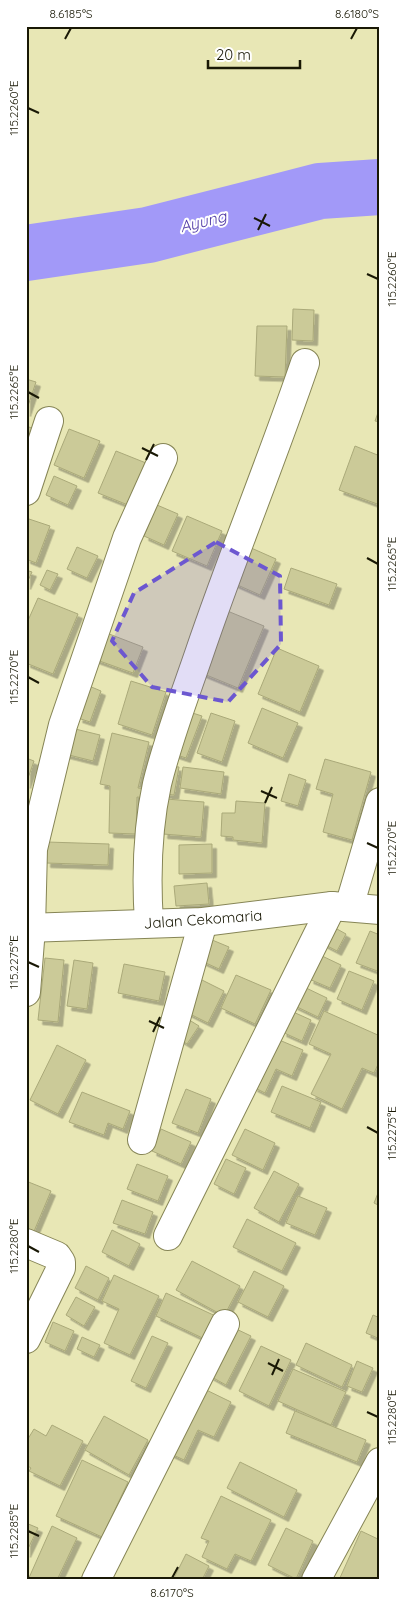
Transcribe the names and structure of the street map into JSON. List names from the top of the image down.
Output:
{
  "streets": {
    "street": ["Jalan Cekomaria"]
  },
  "water": ["Ayung"],
  "scale_bar": "20 m",
  "coordinates": [
    "8.6185°S",
    "8.6180°S",
    "115.2260°E",
    "115.2265°E",
    "115.2270°E",
    "115.2275°E",
    "115.2280°E",
    "115.2285°E",
    "8.6170°S"
  ]
}
